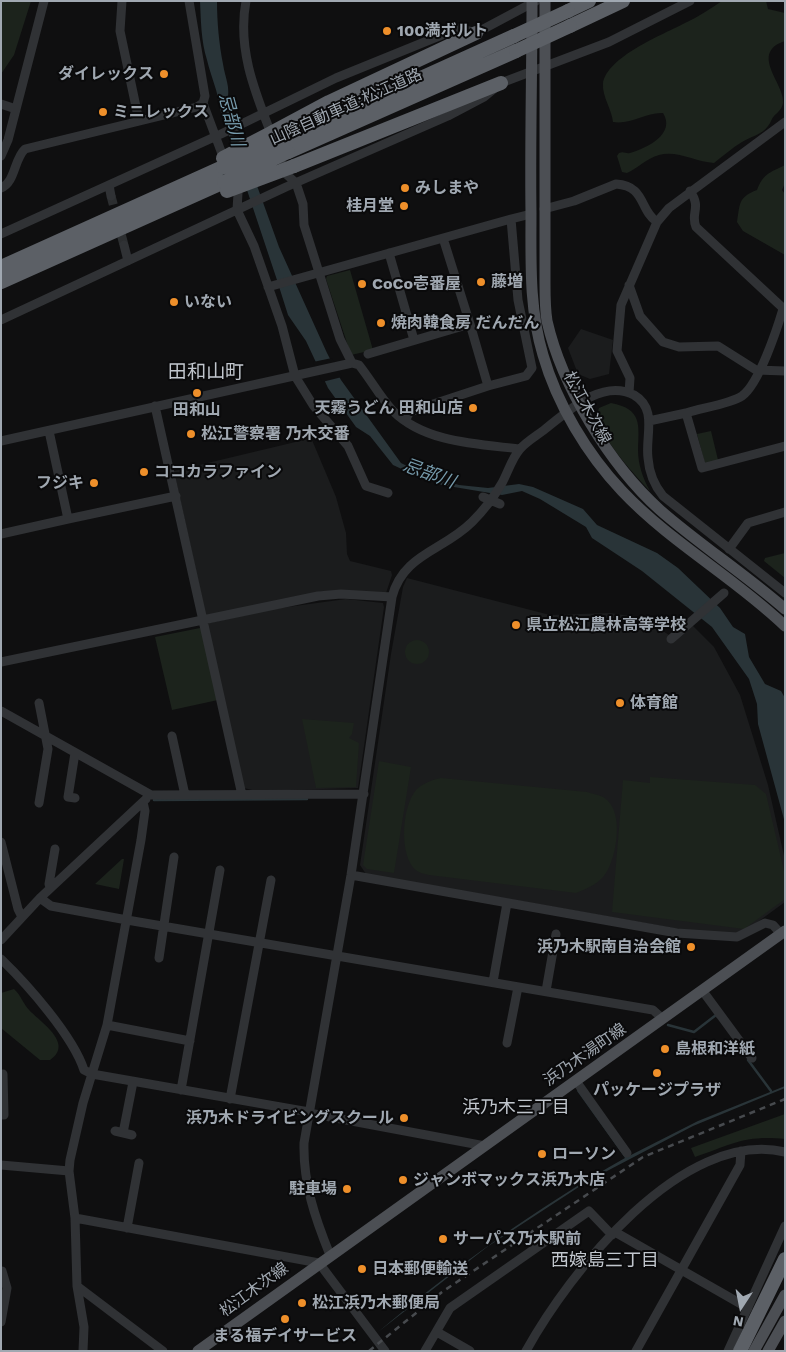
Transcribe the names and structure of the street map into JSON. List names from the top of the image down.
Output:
{
  "streets": {
    "highway": ["山陰自動車道;松江道路"],
    "main road": ["松江木次線", "浜乃木湯町線"]
  },
  "crossings": [
    ["松江木次線", "浜乃木湯町線"]
  ],
  "districts": ["田和山町", "浜乃木三丁目", "西嫁島三丁目"],
  "water": ["忌部川"],
  "places": [
    "100満ボルト",
    "ダイレックス",
    "ミニレックス",
    "みしまや",
    "桂月堂",
    "藤増",
    "CoCo壱番屋",
    "いない",
    "焼肉韓食房 だんだん",
    "田和山",
    "天霧うどん 田和山店",
    "松江警察署 乃木交番",
    "ココカラファイン",
    "フジキ",
    "県立松江農林高等学校",
    "体育館",
    "浜乃木駅南自治会館",
    "島根和洋紙",
    "パッケージプラザ",
    "浜乃木ドライビングスクール",
    "ローソン",
    "ジャンボマックス浜乃木店",
    "駐車場",
    "サーパス乃木駅前",
    "日本郵便輸送",
    "松江浜乃木郵便局",
    "まる福デイサービス"
  ],
  "north": "bottom"
}
